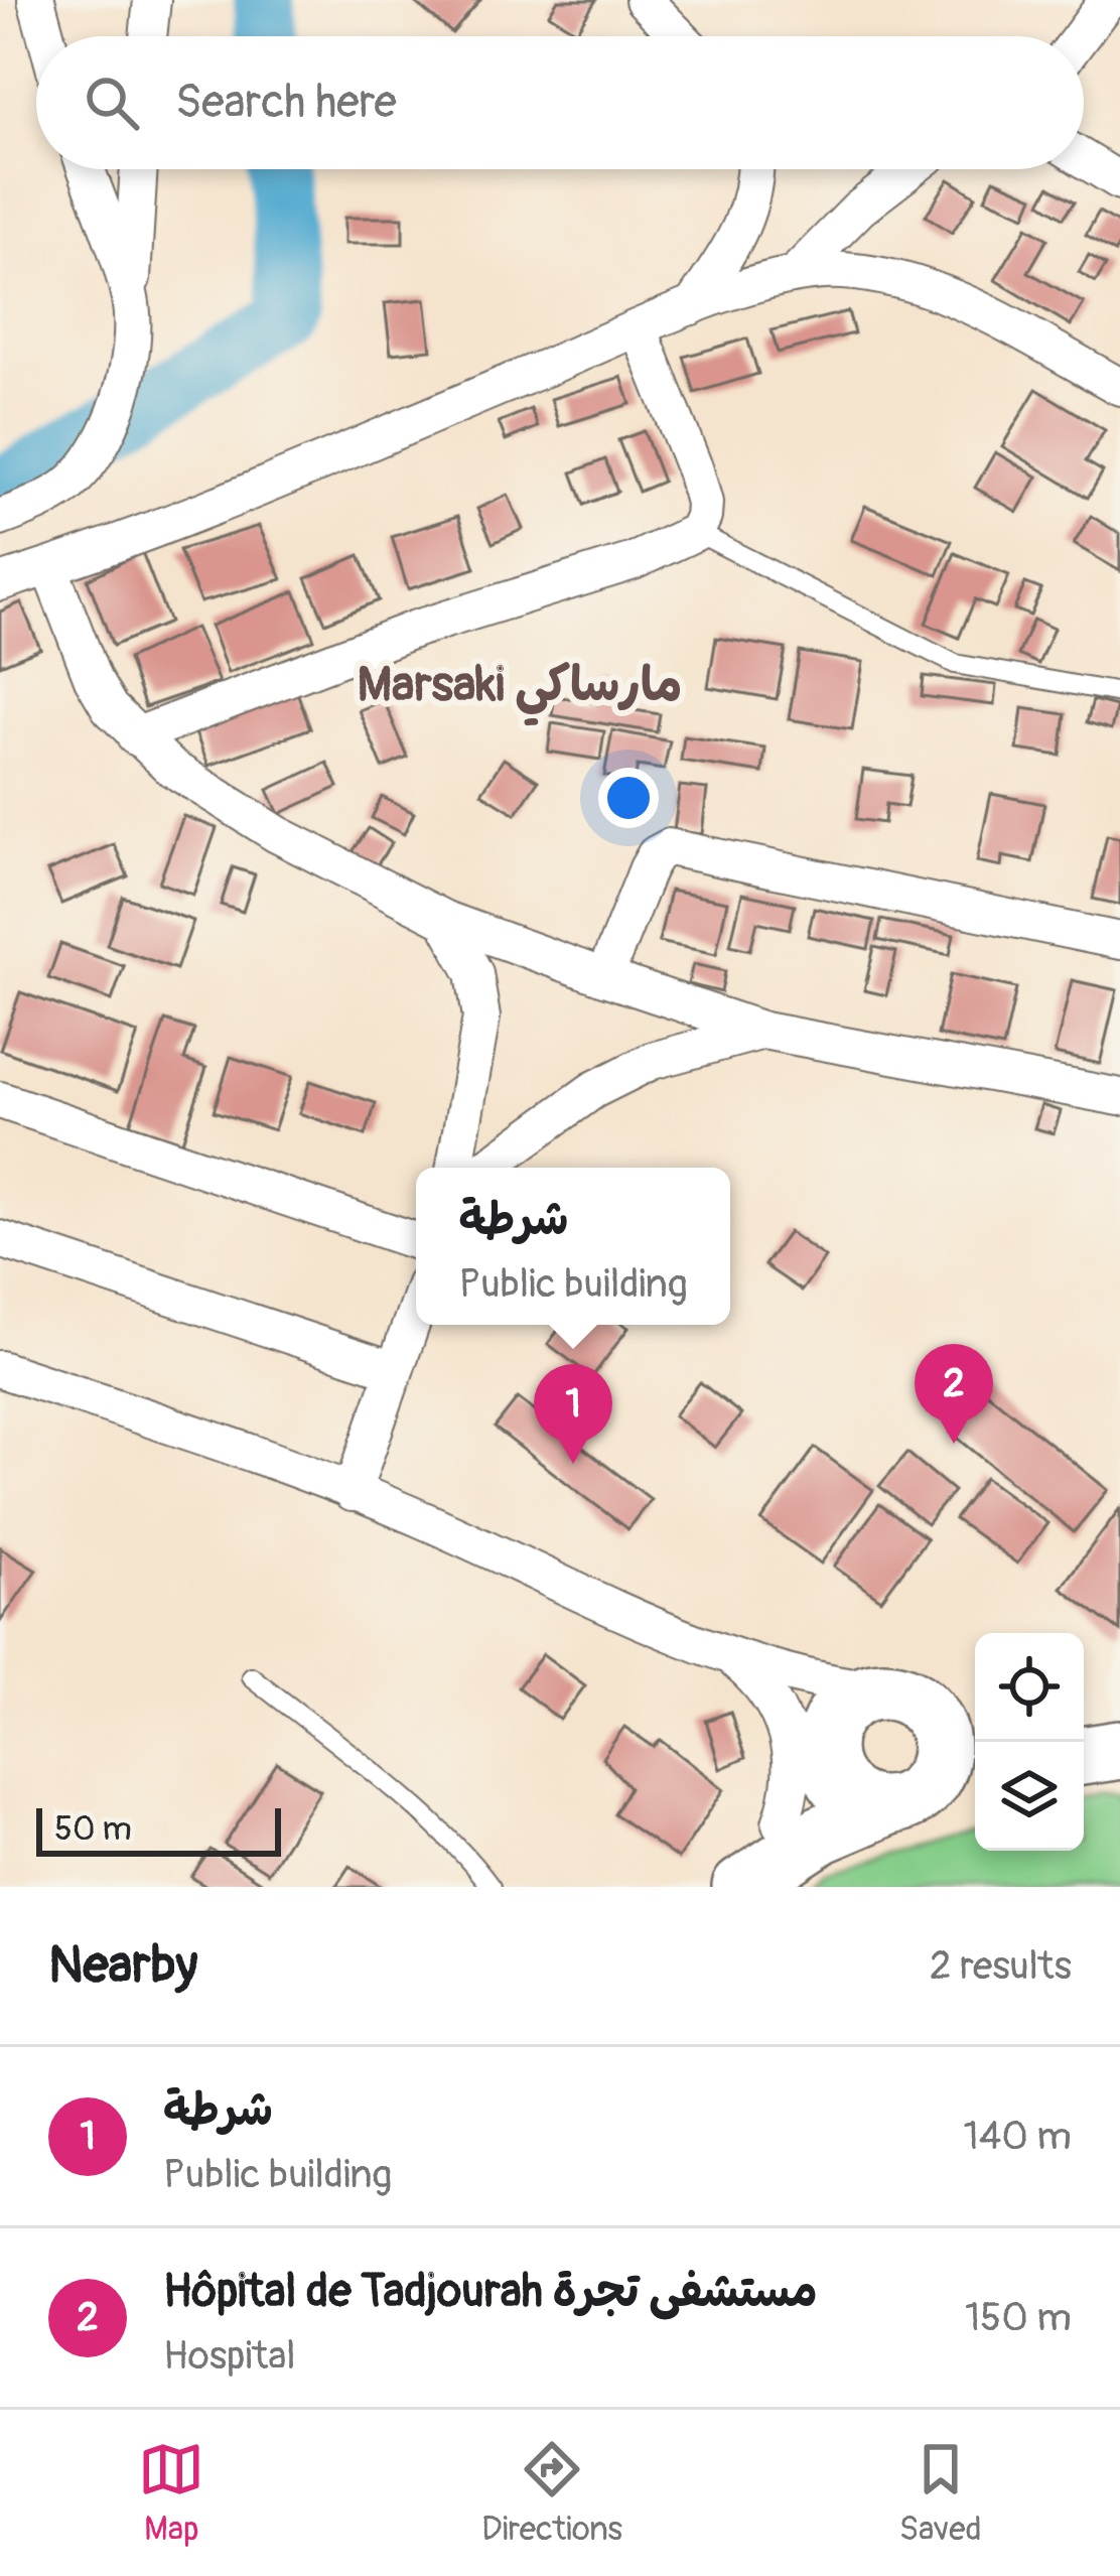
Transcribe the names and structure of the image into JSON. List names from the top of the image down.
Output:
{
  "districts": ["Marsaki مارساكي"],
  "scale_bar": "50 m",
  "page": {
    "search": "Search here",
    "popup": ["شرطة", "Public building"],
    "pins": ["2", "1"],
    "scale": "50 m",
    "heading": ["Nearby", "2 results"],
    "list": [
      {
        "mark": "1",
        "name": "شرطة",
        "note": "Public building",
        "value": "140 m"
      },
      {
        "mark": "2",
        "name": "Hôpital de Tadjourah مستشفى تجرة",
        "note": "Hospital",
        "value": "150 m"
      }
    ],
    "nav": ["Map", "Directions", "Saved"]
  }
}
